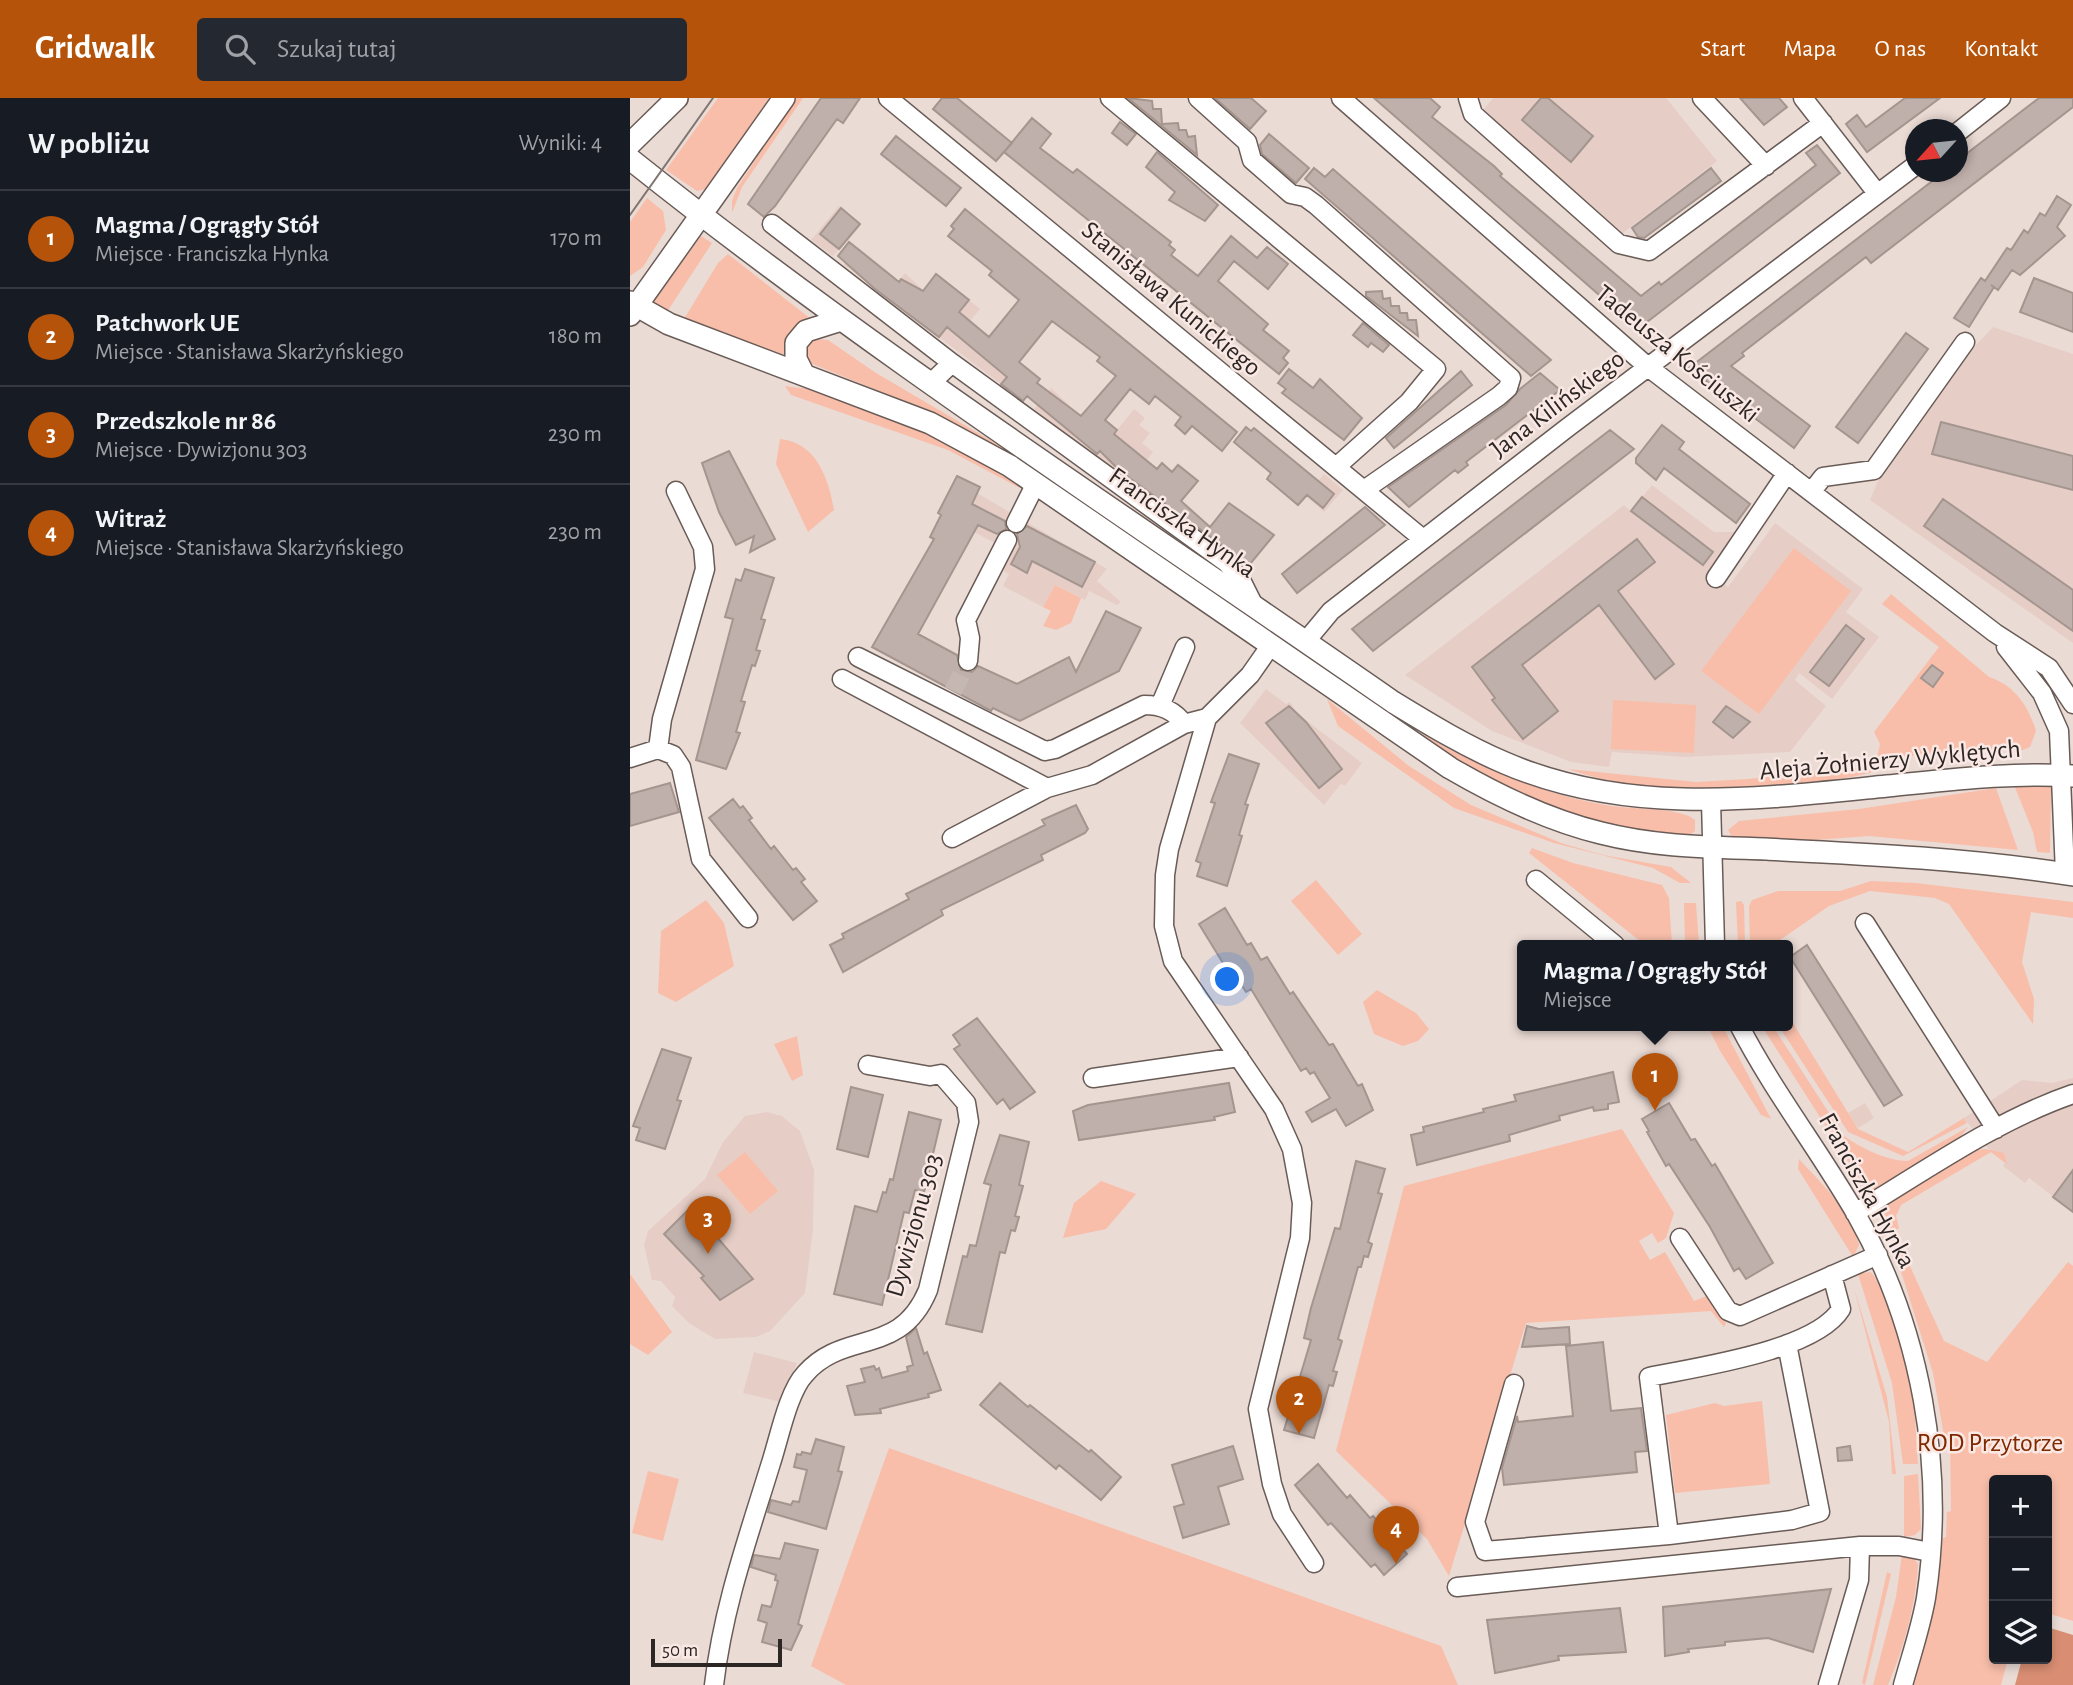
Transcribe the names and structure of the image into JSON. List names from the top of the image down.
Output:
{
  "streets": {
    "main road": ["Franciszka Hynka", "Aleja Żołnierzy Wyklętych"],
    "street": [
      "Stanisława Kunickiego",
      "Tadeusza Kościuszki",
      "Jana Kilińskiego",
      "Dywizjonu 303"
    ]
  },
  "crossings": [
    ["Stanisława Kunickiego", "Jana Kilińskiego"],
    ["Tadeusza Kościuszki", "Jana Kilińskiego"],
    ["Tadeusza Kościuszki", "Aleja Żołnierzy Wyklętych"],
    ["Jana Kilińskiego", "Franciszka Hynka"],
    ["Franciszka Hynka", "Aleja Żołnierzy Wyklętych"]
  ],
  "parks": ["ROD Przytorze"],
  "scale_bar": "50 m",
  "north": "bottom left",
  "page": {
    "header": "Gridwalk",
    "search": "Szukaj tutaj",
    "nav": [
      "Start",
      "Mapa",
      "O nas",
      "Kontakt"
    ],
    "heading": ["W pobliżu", "Wyniki: 4"],
    "list": [
      {
        "mark": "1",
        "name": "Magma / Ogrągły Stół",
        "note": "Miejsce · Franciszka Hynka",
        "value": "170 m"
      },
      {
        "mark": "2",
        "name": "Patchwork UE",
        "note": "Miejsce · Stanisława Skarżyńskiego",
        "value": "180 m"
      },
      {
        "mark": "3",
        "name": "Przedszkole nr 86",
        "note": "Miejsce · Dywizjonu 303",
        "value": "230 m"
      },
      {
        "mark": "4",
        "name": "Witraż",
        "note": "Miejsce · Stanisława Skarżyńskiego",
        "value": "230 m"
      }
    ],
    "popup": ["Magma / Ogrągły Stół", "Miejsce"],
    "pins": [
      "1",
      "3",
      "2",
      "4"
    ],
    "map_buttons": ["+", "−"],
    "scale": "50 m"
  }
}
